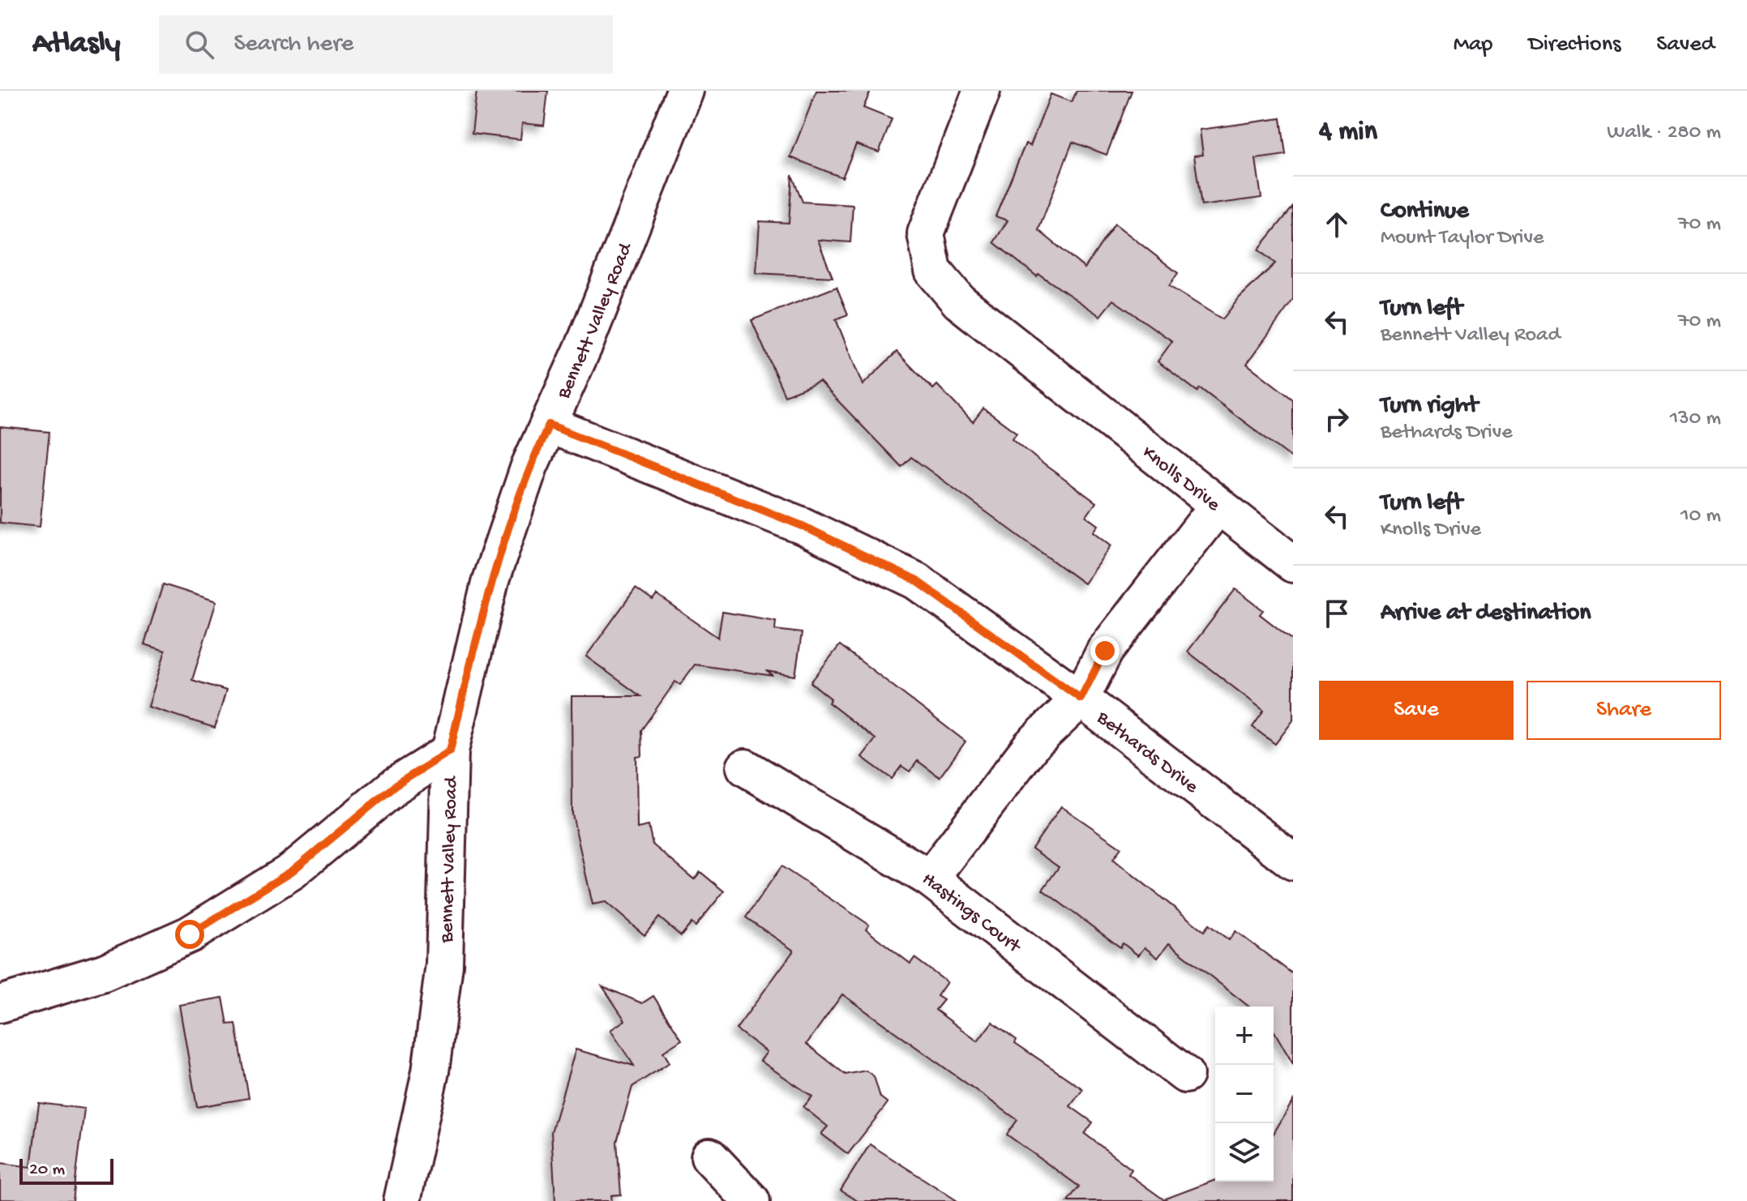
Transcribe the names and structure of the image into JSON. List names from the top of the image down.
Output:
{
  "streets": {
    "street": [
      "Bennett Valley Road",
      "Knolls Drive",
      "Bethards Drive",
      "Hastings Court"
    ]
  },
  "crossings": [
    ["Bennett Valley Road", "Bethards Drive"],
    ["Knolls Drive", "Bethards Drive"],
    ["Knolls Drive", "Hastings Court"]
  ],
  "scale_bar": "20 m",
  "page": {
    "header": "Atlasly",
    "search": "Search here",
    "nav": ["Map", "Directions", "Saved"],
    "heading": ["4 min", "Walk · 280 m"],
    "list": [
      ["Continue", "Mount Taylor Drive", "70 m"],
      ["Turn left", "Bennett Valley Road", "70 m"],
      ["Turn right", "Bethards Drive", "130 m"],
      ["Turn left", "Knolls Drive", "10 m"],
      "Arrive at destination"
    ],
    "buttons": ["Save", "Share"],
    "map_buttons": ["+", "−"],
    "scale": "20 m"
  }
}
